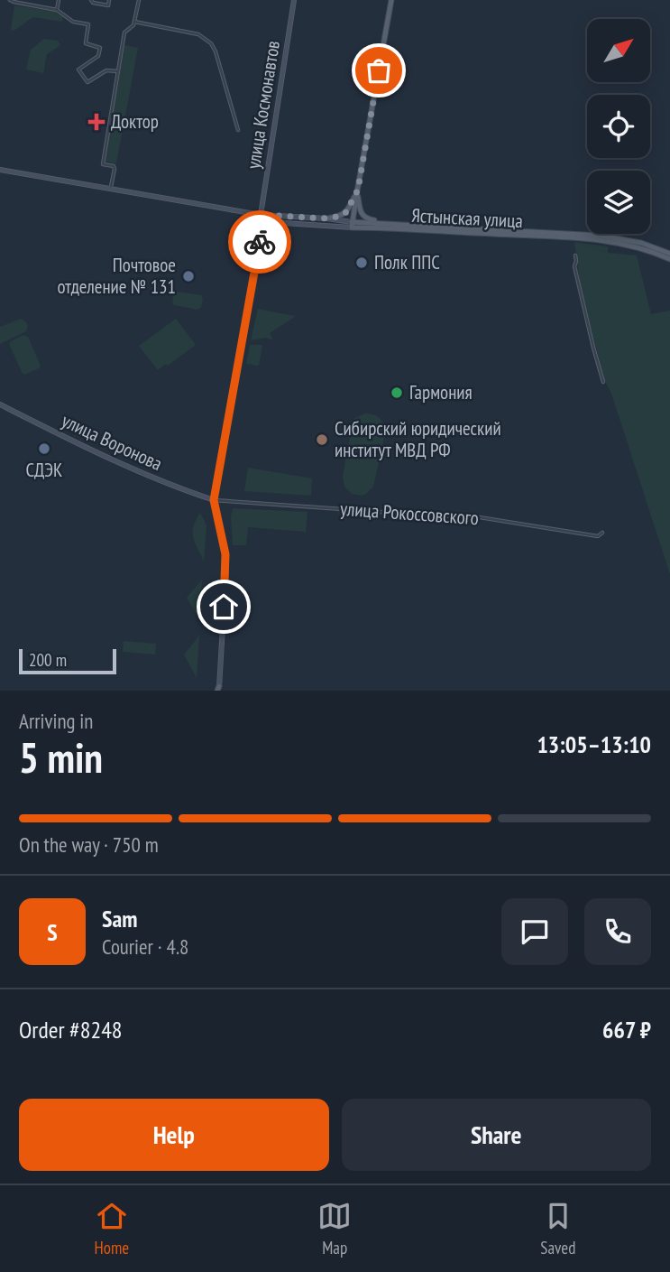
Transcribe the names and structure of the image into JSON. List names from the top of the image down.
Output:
{
  "streets": {
    "main road": ["улица Космонавтов", "Ястынская улица", "улица Воронова"],
    "street": ["улица Рокоссовского"]
  },
  "crossings": [
    ["улица Космонавтов", "Ястынская улица"],
    ["улица Воронова", "улица Рокоссовского"]
  ],
  "places": {
    "health": ["Доктор"],
    "other": [
      "Полк ППС",
      "Почтовое отделение № 131",
      "Гармония",
      "Сибирский юридический институт МВД РФ",
      "СДЭК"
    ]
  },
  "scale_bar": "200 m",
  "north": "top right",
  "page": {
    "scale": "200 m",
    "heading": ["5 min", "Arriving in", "13:05–13:10"],
    "panel": [
      "Sam",
      "Courier · 4.8",
      "Order #8248",
      "667 ₽"
    ],
    "bar": "On the way · 750 m",
    "round": "S",
    "buttons": ["Help", "Share"],
    "tabs": ["Home", "Map", "Saved"]
  }
}
